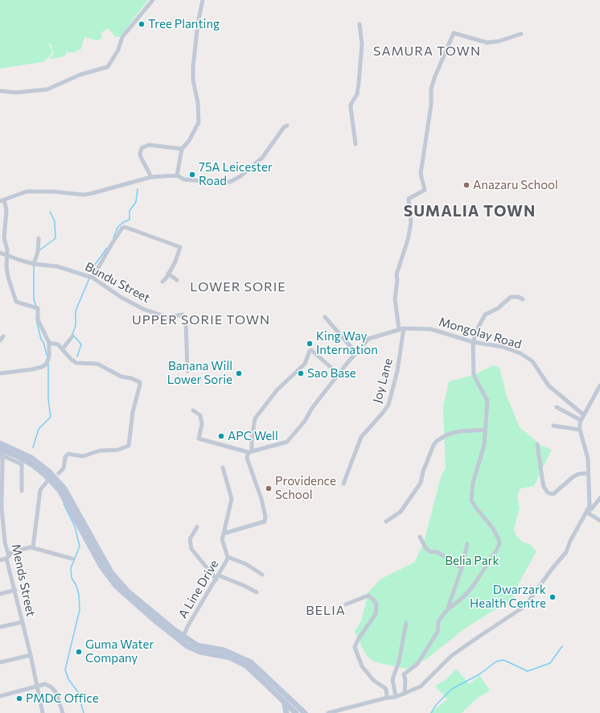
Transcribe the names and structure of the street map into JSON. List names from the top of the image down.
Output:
{
  "streets": {
    "street": [
      "Bundu Street",
      "Mongolay Road",
      "Joy Lane",
      "Mends Street",
      "A Line Drive"
    ]
  },
  "crossings": [
    ["Mongolay Road", "Joy Lane"]
  ],
  "districts": [
    "SAMURA TOWN",
    "SUMALIA TOWN",
    "LOWER SORIE",
    "UPPER SORIE TOWN",
    "BELIA"
  ],
  "parks": ["Belia Park"],
  "places": [
    "Tree Planting",
    "75A Leicester Road",
    "Anazaru School",
    "King Way Internation",
    "Banana Will Lower Sorie",
    "Sao Base",
    "APC Well",
    "Providence School",
    "Dwarzark Health Centre",
    "Guma Water Company",
    "PMDC Office"
  ]
}
